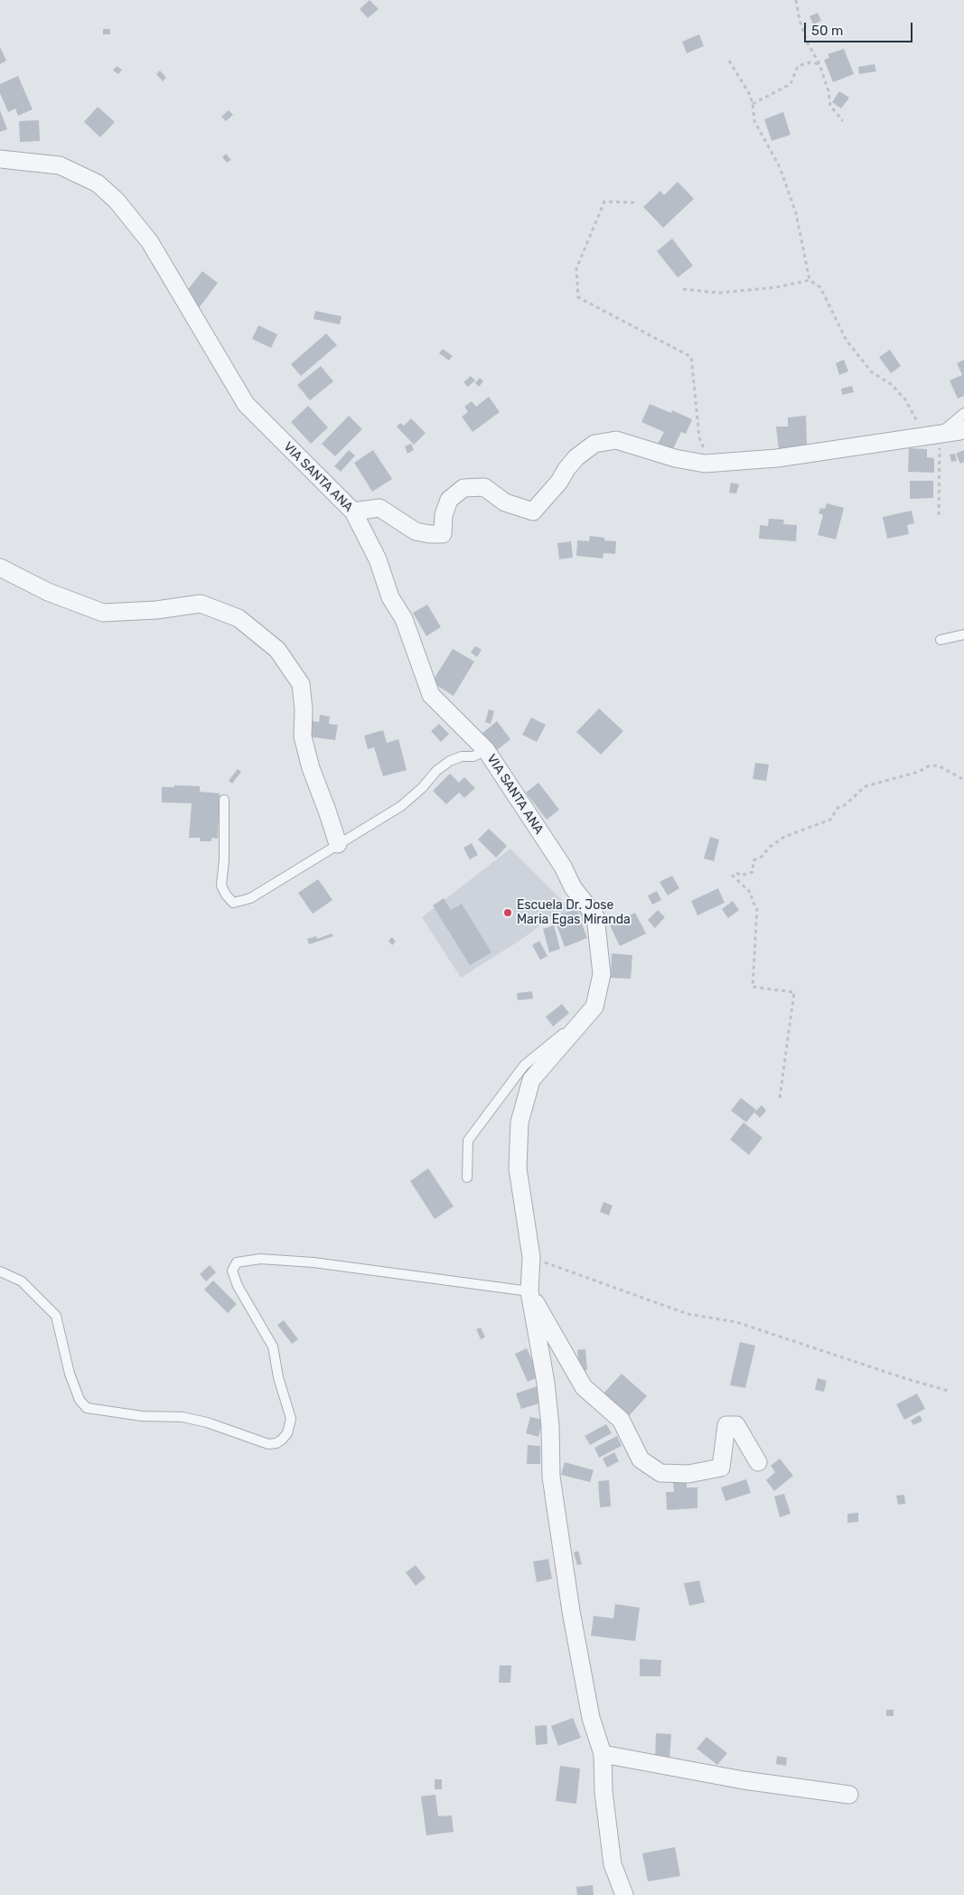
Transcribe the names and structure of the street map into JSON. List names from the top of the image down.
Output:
{
  "streets": {
    "street": ["VIA SANTA ANA"]
  },
  "places": ["Escuela Dr. Jose Maria Egas Miranda"],
  "scale_bar": "50 m"
}
